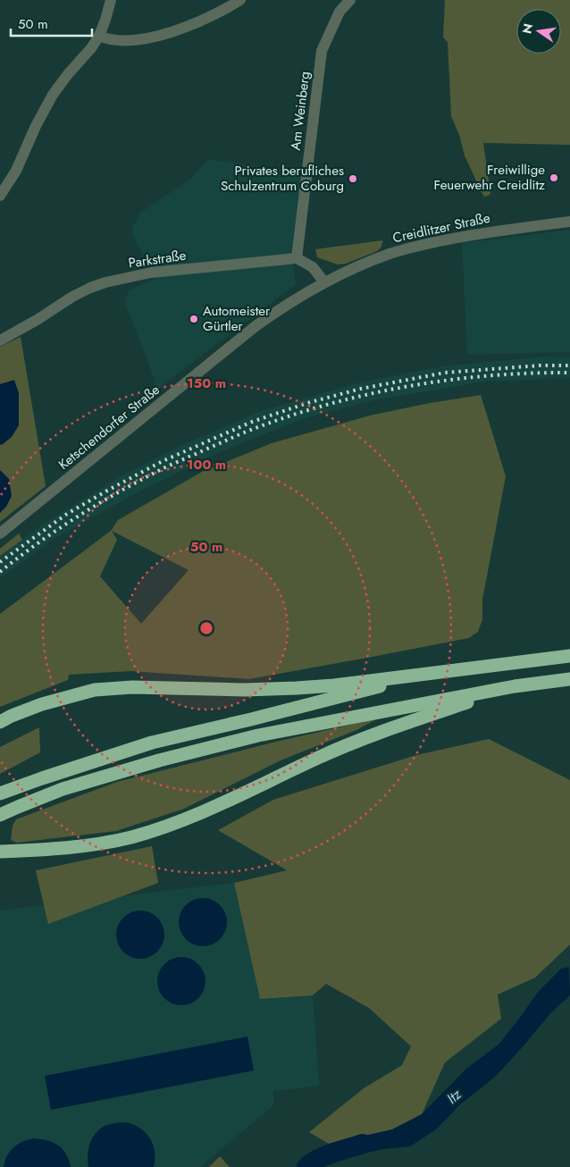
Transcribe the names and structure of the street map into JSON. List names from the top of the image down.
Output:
{
  "streets": {
    "street": [
      "Am Weinberg",
      "Creidlitzer Straße",
      "Parkstraße",
      "Ketschendorfer Straße"
    ]
  },
  "crossings": [
    ["Am Weinberg", "Parkstraße"],
    ["Creidlitzer Straße", "Ketschendorfer Straße"]
  ],
  "water": ["Itz"],
  "places": ["Freiwillige Feuerwehr Creidlitz", "Privates berufliches Schulzentrum Coburg", "Automeister Gürtler"],
  "scale_bar": "50 m",
  "north": "left",
  "rings": ["150 m", "100 m", "50 m"]
}
